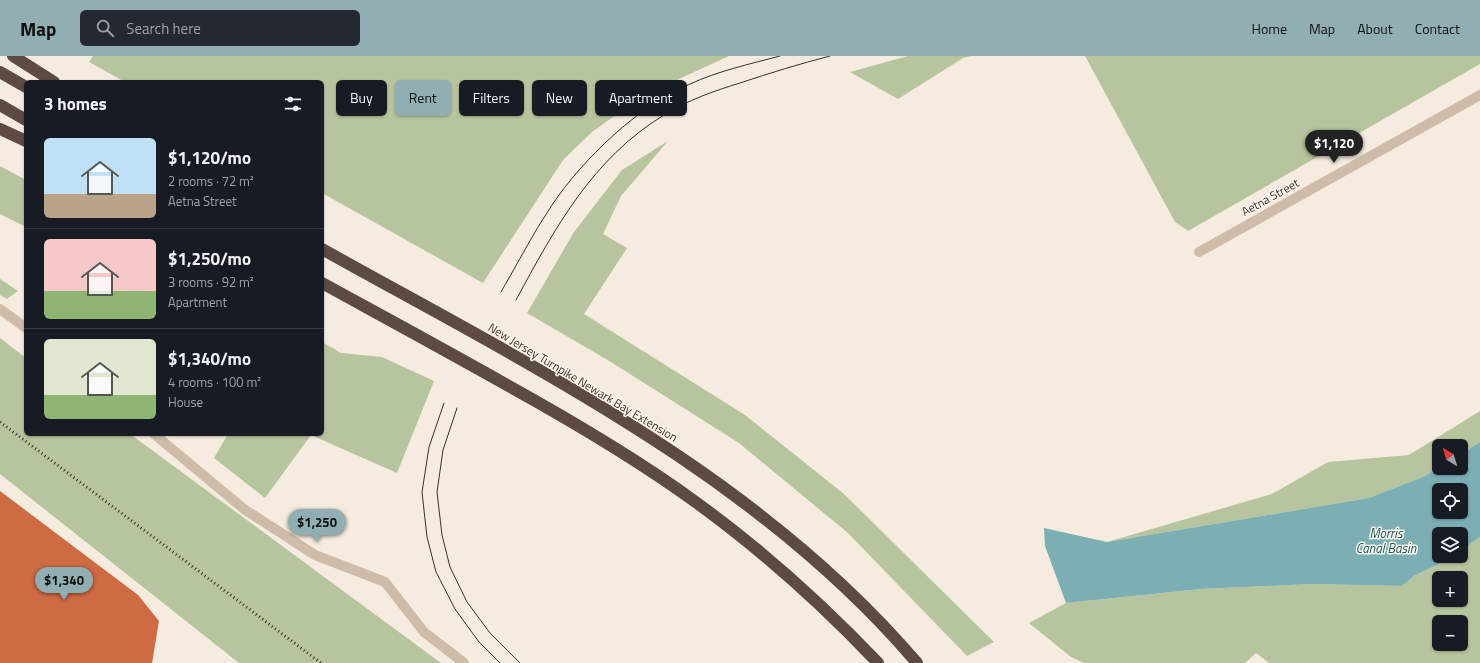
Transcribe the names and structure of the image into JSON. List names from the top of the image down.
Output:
{
  "streets": {
    "highway": ["New Jersey Turnpike Newark Bay Extension"],
    "street": ["Aetna Street"]
  },
  "water": ["Morris Canal Basin"],
  "north": "top left",
  "page": {
    "header": "Map",
    "search": "Search here",
    "nav": [
      "Home",
      "Map",
      "About",
      "Contact"
    ],
    "chip": [
      "Buy",
      "Rent",
      "Filters",
      "New",
      "Apartment"
    ],
    "heading": "3 homes",
    "list": [
      {
        "name": "$1,120/mo",
        "note": "2 rooms · 72 m² · Aetna Street"
      },
      {
        "name": "$1,250/mo",
        "note": "3 rooms · 92 m² · Apartment"
      },
      {
        "name": "$1,340/mo",
        "note": "4 rooms · 100 m² · House"
      }
    ],
    "price": ["$1,120", "$1,250", "$1,340"],
    "map_buttons": ["+", "−"]
  }
}
